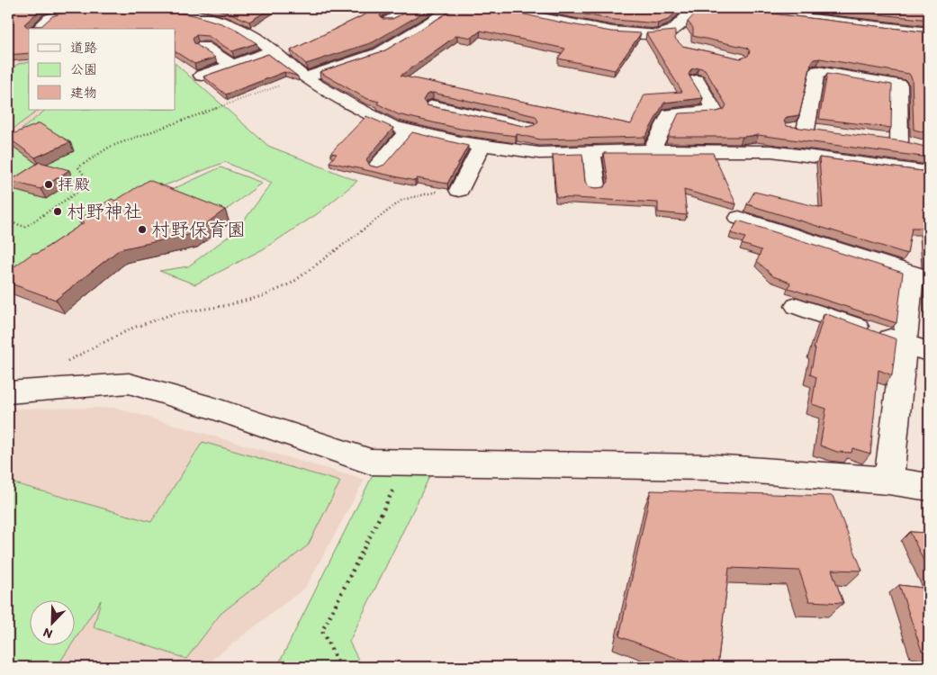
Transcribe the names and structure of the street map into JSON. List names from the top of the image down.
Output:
{
  "places": ["拝殿", "村野神社", "村野保育園"],
  "legend": ["道路", "公園", "建物"],
  "north": "bottom left"
}
